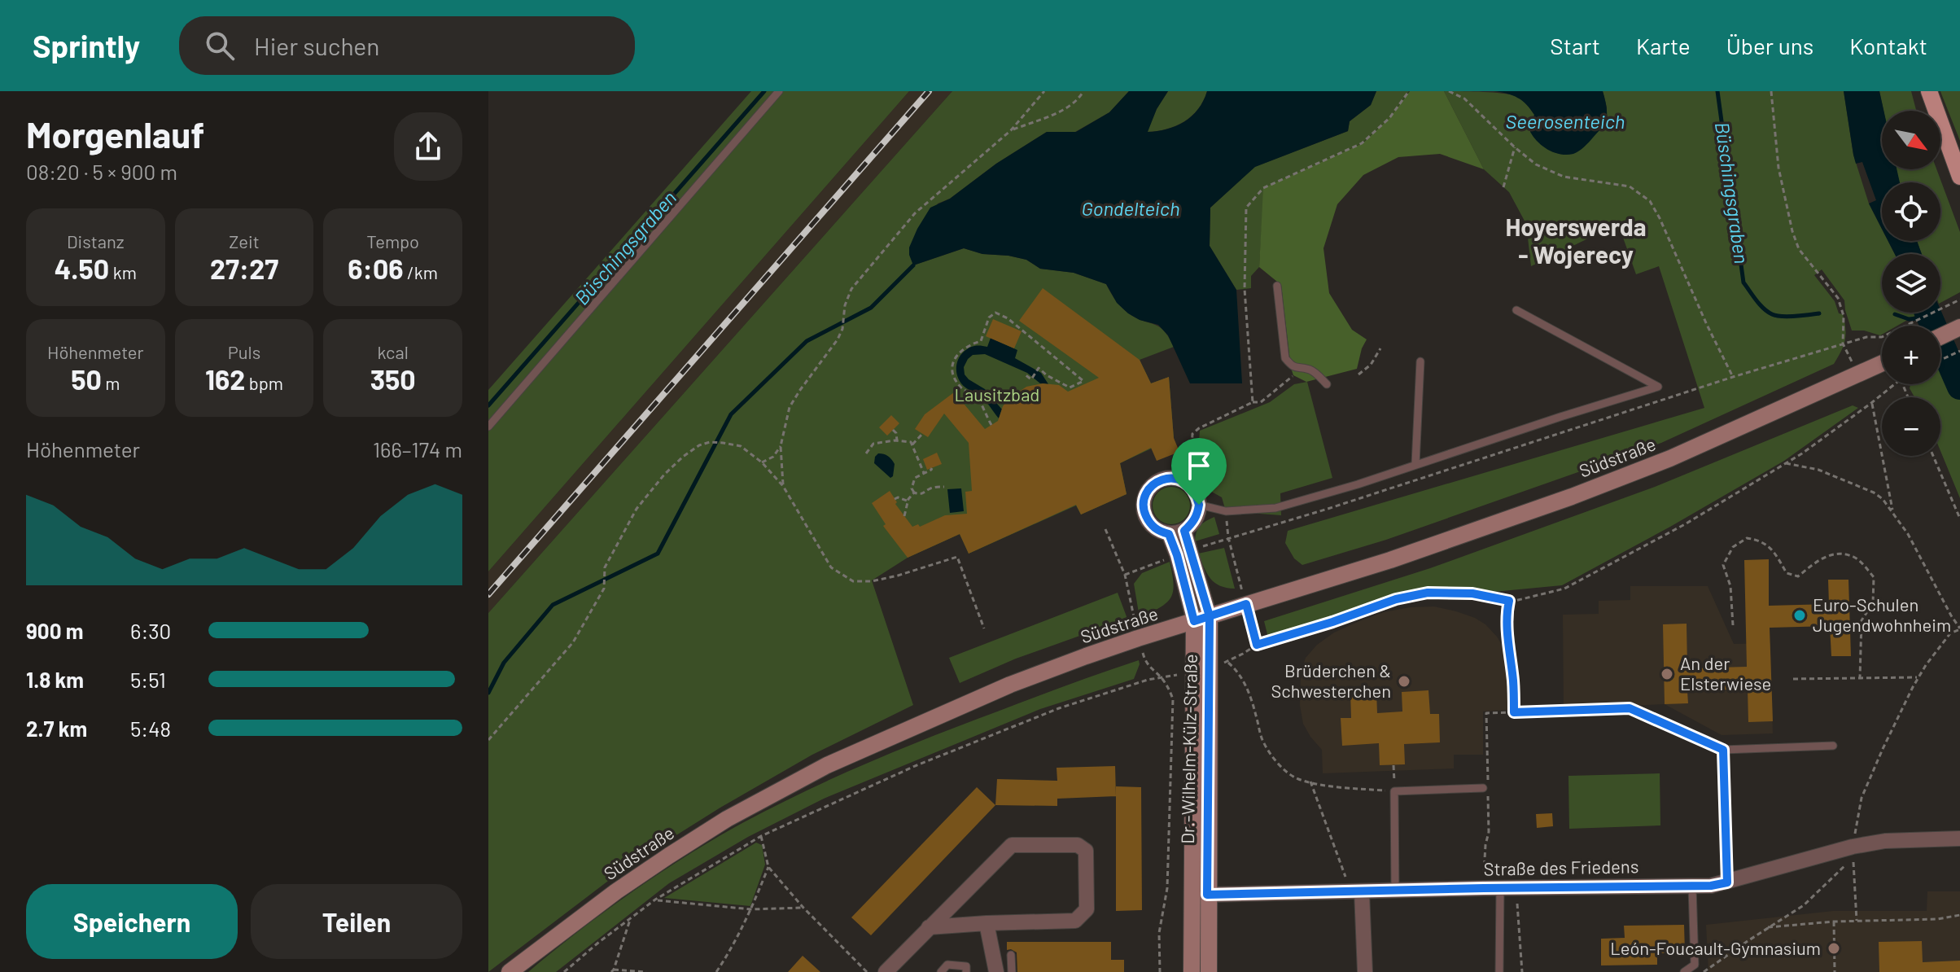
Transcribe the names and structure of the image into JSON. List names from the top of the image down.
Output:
{
  "streets": {
    "main road": ["Südstraße", "Dr.-Wilhelm-Külz-Straße"],
    "street": ["Straße des Friedens"]
  },
  "crossings": [
    ["Südstraße", "Dr.-Wilhelm-Külz-Straße"],
    ["Dr.-Wilhelm-Külz-Straße", "Straße des Friedens"]
  ],
  "districts": ["Hoyerswerda - Wojerecy"],
  "water": ["Seerosenteich", "Büschingsgraben", "Gondelteich"],
  "parks": ["Lausitzbad"],
  "places": [
    "Euro-Schulen Jugendwohnheim",
    "An der Elsterwiese",
    "Brüderchen & Schwesterchen",
    "León-Foucault-Gymnasium"
  ],
  "north": "bottom right",
  "page": {
    "header": "Sprintly",
    "search": "Hier suchen",
    "nav": [
      "Start",
      "Karte",
      "Über uns",
      "Kontakt"
    ],
    "heading": ["Morgenlauf", "08:20 · 5 × 900 m"],
    "map_buttons": ["+", "−"],
    "stats": [
      ["Distanz", "4.50 km"],
      ["Zeit", "27:27"],
      ["Tempo", "6:06 /km"],
      ["Höhenmeter", "50 m"],
      ["Puls", "162 bpm"],
      ["kcal", "350"]
    ],
    "chart": ["Höhenmeter", "166–174 m"],
    "list": [
      {
        "name": "900 m",
        "note": "6:30"
      },
      {
        "name": "1.8 km",
        "note": "5:51"
      },
      {
        "name": "2.7 km",
        "note": "5:48"
      }
    ],
    "buttons": ["Speichern", "Teilen"]
  }
}
